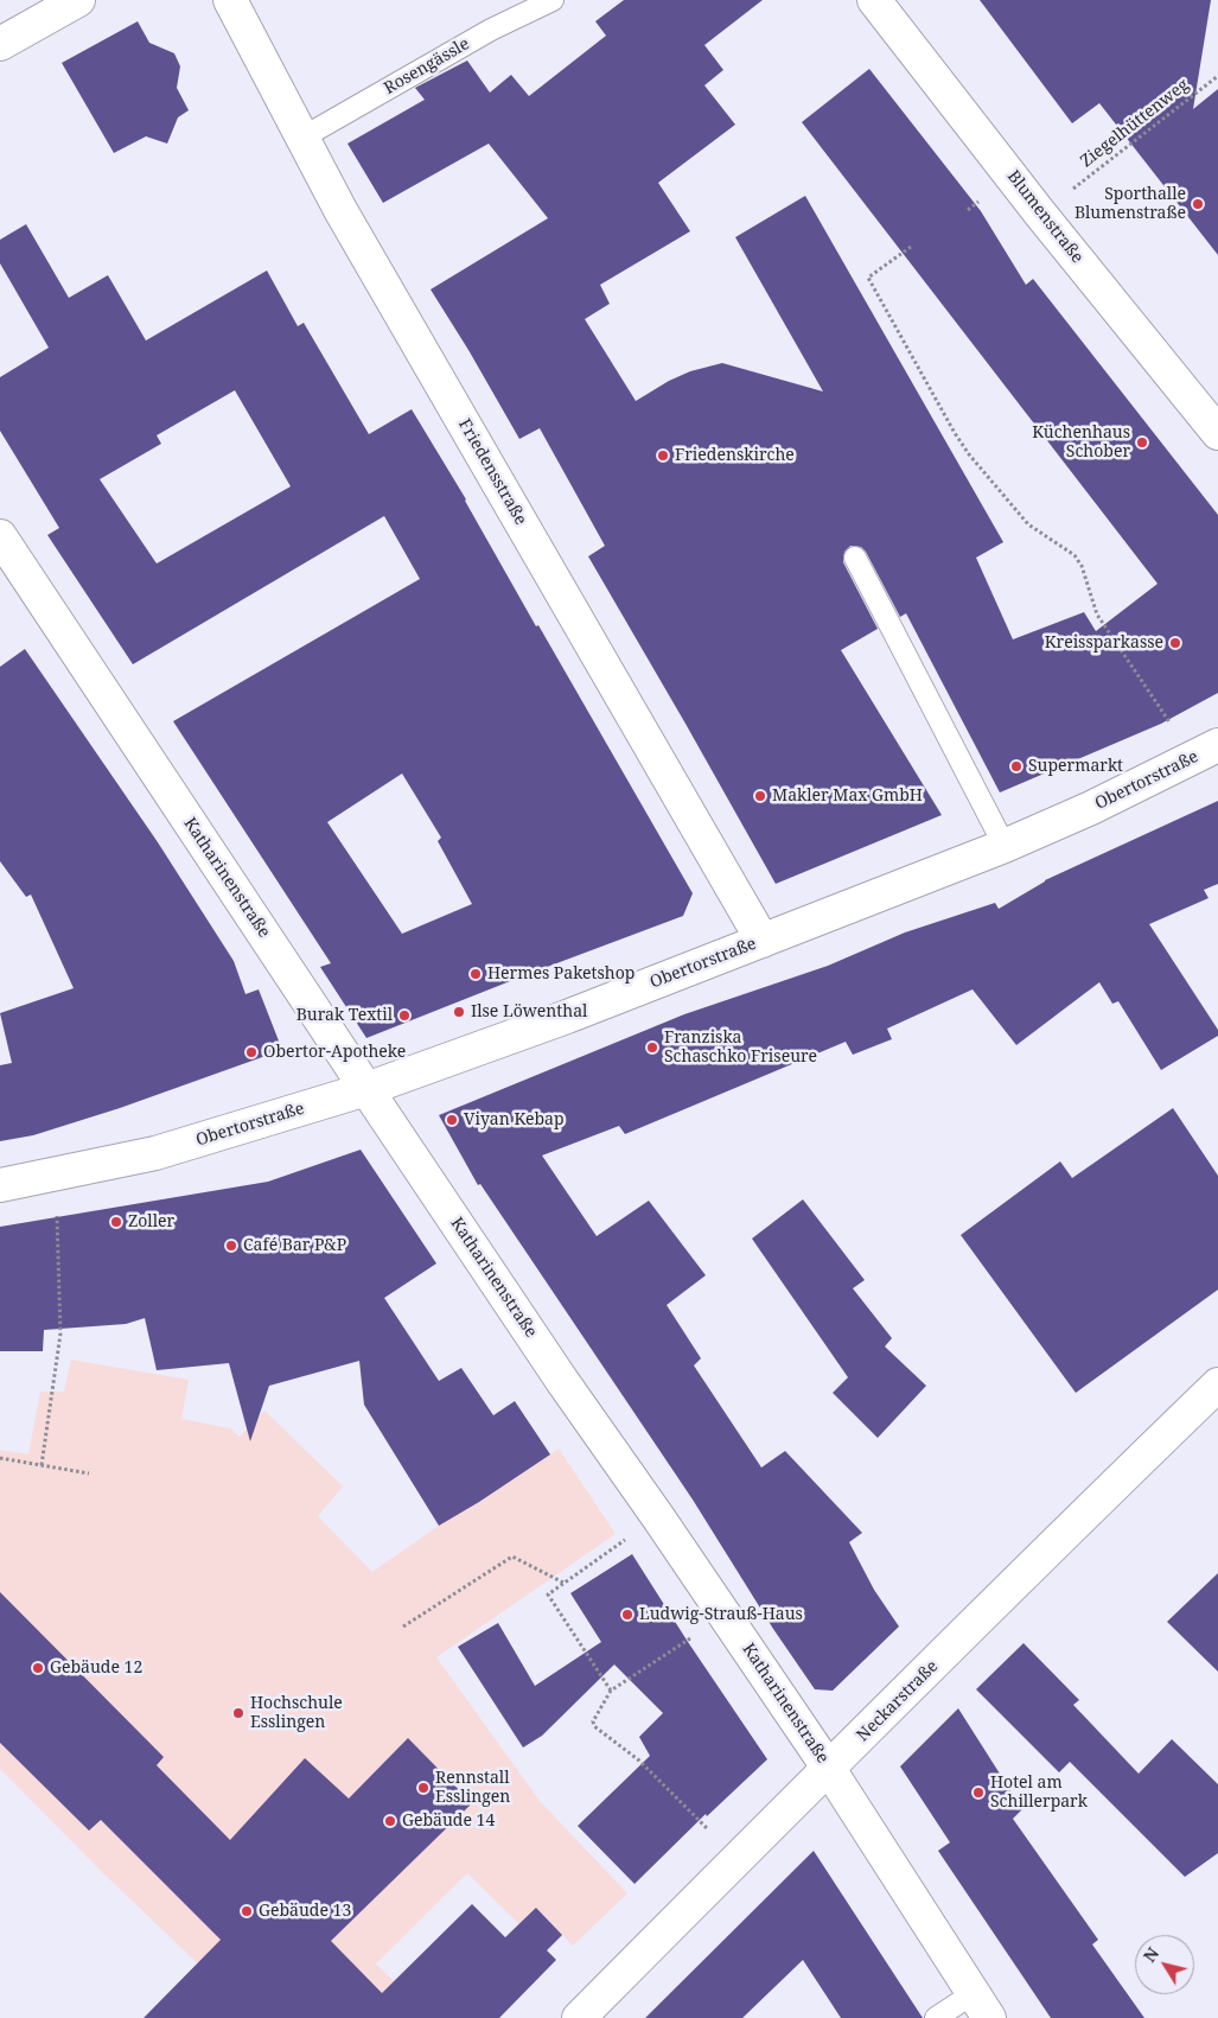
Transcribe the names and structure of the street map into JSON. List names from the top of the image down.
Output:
{
  "streets": {
    "street": [
      "Blumenstraße",
      "Friedensstraße",
      "Obertorstraße",
      "Katharinenstraße",
      "Neckarstraße"
    ],
    "lane": ["Rosengässle"],
    "path": ["Ziegelhüttenweg"]
  },
  "crossings": [
    ["Rosengässle", "Friedensstraße"],
    ["Ziegelhüttenweg", "Blumenstraße"],
    ["Friedensstraße", "Obertorstraße"],
    ["Obertorstraße", "Katharinenstraße"],
    ["Katharinenstraße", "Neckarstraße"]
  ],
  "places": [
    "Sporthalle Blumenstraße",
    "Küchenhaus Schober",
    "Friedenskirche",
    "Kreissparkasse",
    "Supermarkt",
    "Makler Max GmbH",
    "Hermes Paketshop",
    "Ilse Löwenthal",
    "Burak Textil",
    "Franziska Schaschko Friseure",
    "Obertor-Apotheke",
    "Viyan Kebap",
    "Zoller",
    "Café Bar P&P",
    "Ludwig-Strauß-Haus",
    "Gebäude 12",
    "Hochschule Esslingen",
    "Rennstall Esslingen",
    "Hotel am Schillerpark",
    "Gebäude 14",
    "Gebäude 13"
  ],
  "north": "top left"
}
